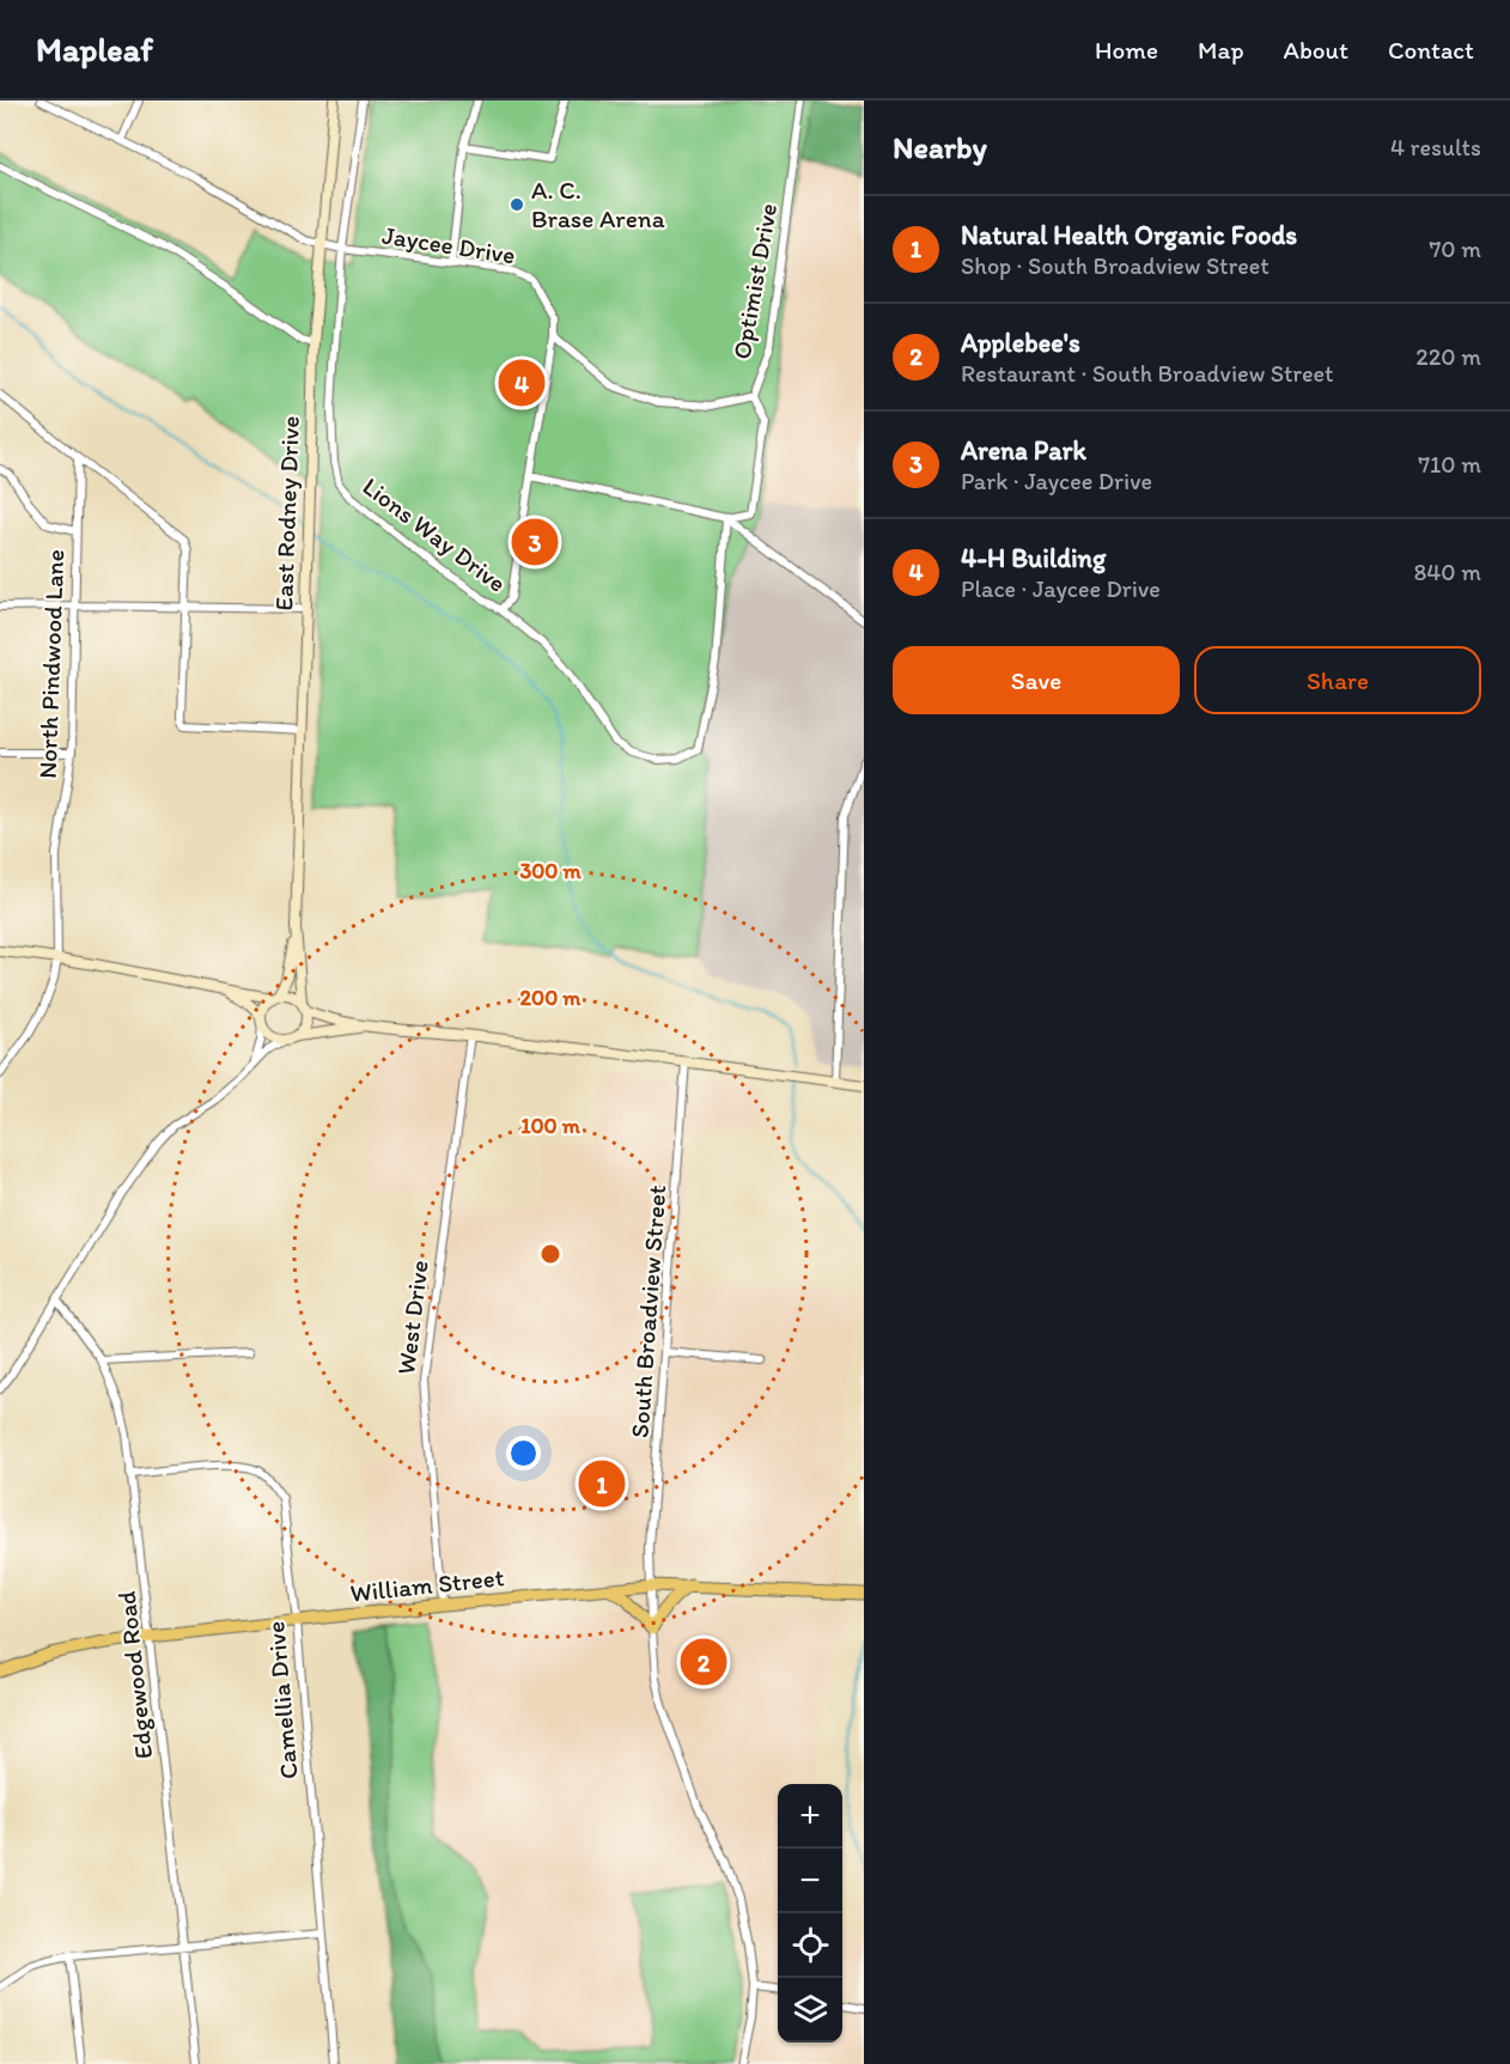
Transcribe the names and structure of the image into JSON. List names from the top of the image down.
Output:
{
  "streets": {
    "main road": ["William Street"],
    "street": [
      "Jaycee Drive",
      "Optimist Drive",
      "East Rodney Drive",
      "Lions Way Drive",
      "North Pindwood Lane",
      "South Broadview Street",
      "West Drive",
      "Edgewood Road",
      "Camellia Drive"
    ]
  },
  "crossings": [
    ["Jaycee Drive", "East Rodney Drive"],
    ["Jaycee Drive", "Lions Way Drive"],
    ["Optimist Drive", "Lions Way Drive"],
    ["South Broadview Street", "William Street"],
    ["West Drive", "William Street"],
    ["William Street", "Edgewood Road"],
    ["William Street", "Camellia Drive"],
    ["Edgewood Road", "Camellia Drive"]
  ],
  "places": ["A. C. Brase Arena"],
  "page": {
    "header": "Mapleaf",
    "nav": [
      "Home",
      "Map",
      "About",
      "Contact"
    ],
    "heading": ["Nearby", "4 results"],
    "list": [
      {
        "mark": "1",
        "name": "Natural Health Organic Foods",
        "note": "Shop · South Broadview Street",
        "value": "70 m"
      },
      {
        "mark": "2",
        "name": "Applebee's",
        "note": "Restaurant · South Broadview Street",
        "value": "220 m"
      },
      {
        "mark": "3",
        "name": "Arena Park",
        "note": "Park · Jaycee Drive",
        "value": "710 m"
      },
      {
        "mark": "4",
        "name": "4-H Building",
        "note": "Place · Jaycee Drive",
        "value": "840 m"
      }
    ],
    "pins": [
      "4",
      "3",
      "1",
      "2"
    ],
    "buttons": ["Save", "Share"],
    "map_buttons": ["+", "−"]
  },
  "rings": ["300 m", "200 m", "100 m"]
}
